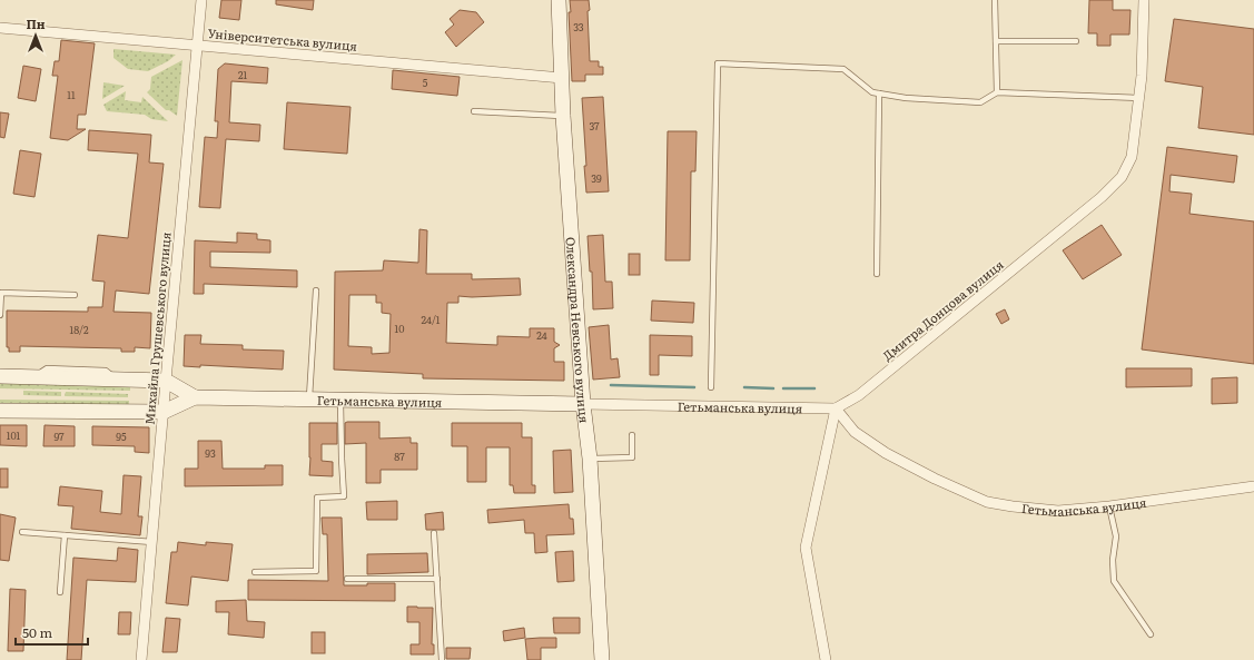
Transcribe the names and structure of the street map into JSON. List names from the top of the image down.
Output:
{
  "streets": {
    "street": [
      "Університетська вулиця",
      "Дмитра Донцова вулиця",
      "Михайла Грушевського вулиця",
      "Олександра Невського вулиця",
      "Гетьманська вулиця"
    ]
  },
  "crossings": [
    ["Університетська вулиця", "Михайла Грушевського вулиця"],
    ["Університетська вулиця", "Олександра Невського вулиця"],
    ["Дмитра Донцова вулиця", "Гетьманська вулиця"],
    ["Михайла Грушевського вулиця", "Гетьманська вулиця"],
    ["Олександра Невського вулиця", "Гетьманська вулиця"]
  ],
  "house_numbers": [
    "33",
    "21",
    "5",
    "11",
    "37",
    "39",
    "24/1",
    "10",
    "18/2",
    "24",
    "101",
    "97",
    "95",
    "93",
    "87"
  ],
  "scale_bar": "50 m",
  "north": "top"
}
